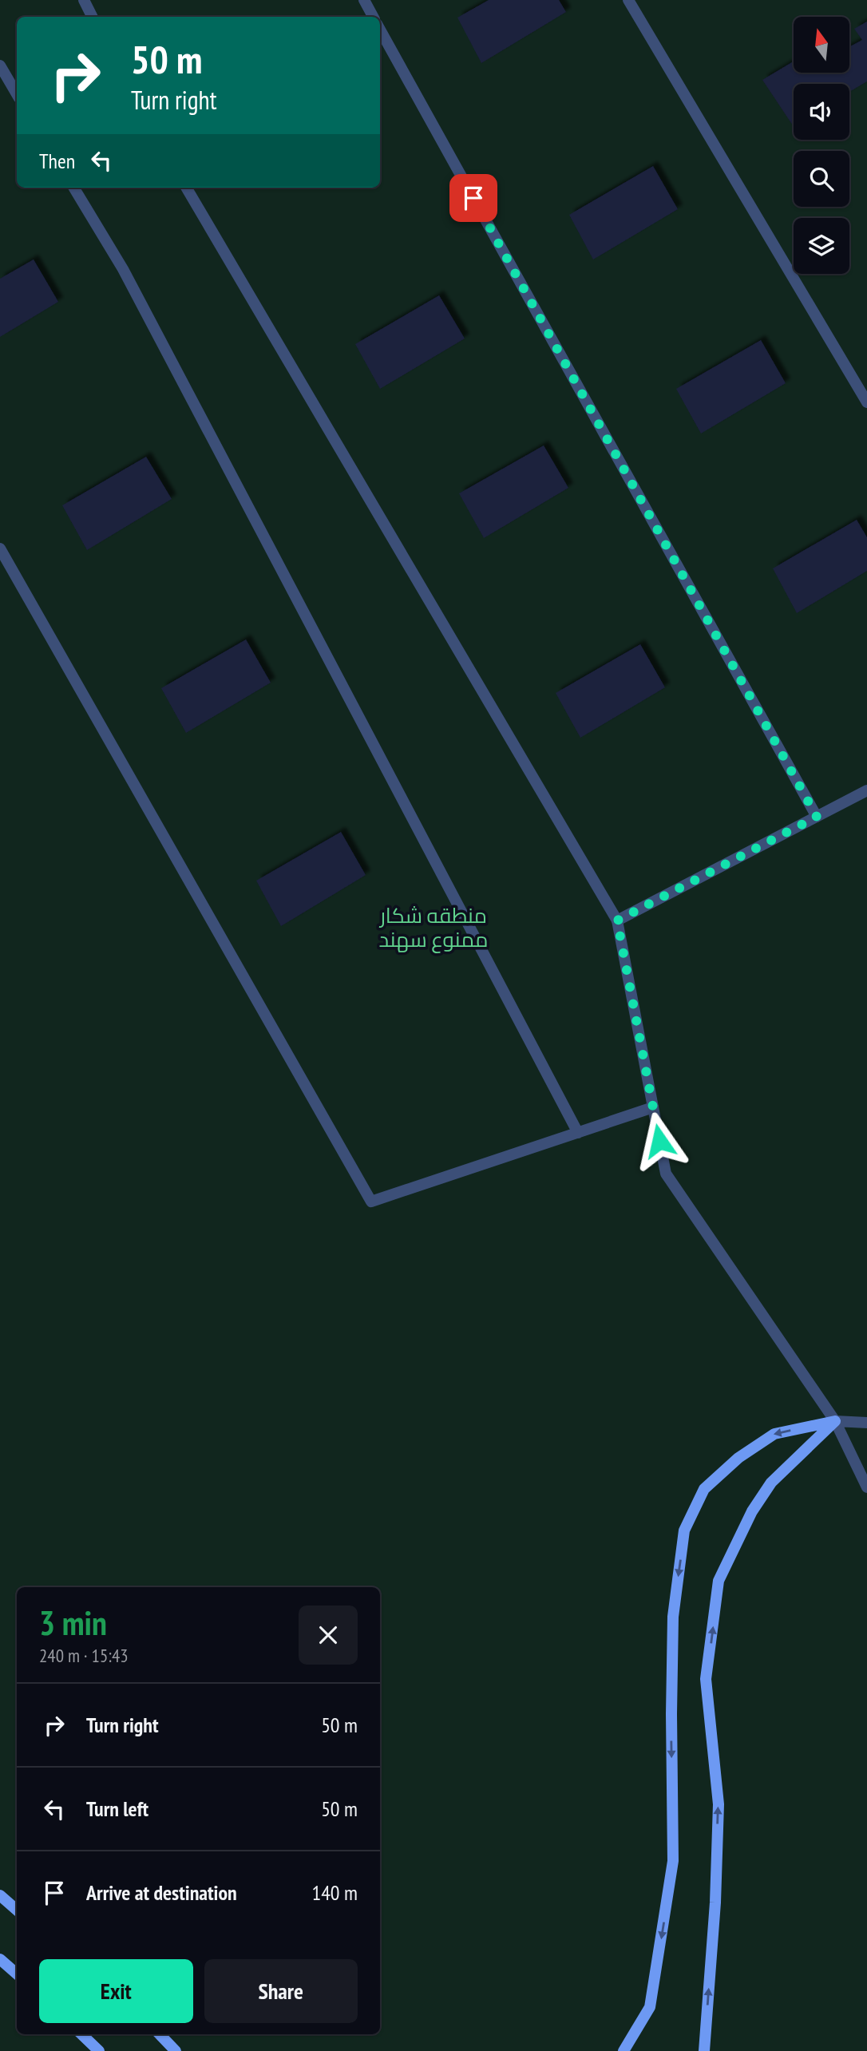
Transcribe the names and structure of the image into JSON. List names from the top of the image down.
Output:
{
  "parks": ["منطقه شکار ممنوع سهند"],
  "north": "top",
  "page": {
    "turn": ["50 m", "Turn right"],
    "then": "Then",
    "heading": ["3 min", "240 m · 15:43"],
    "list": [
      {
        "name": "Turn right",
        "value": "50 m"
      },
      {
        "name": "Turn left",
        "value": "50 m"
      },
      {
        "name": "Arrive at destination",
        "value": "140 m"
      }
    ],
    "buttons": ["Exit", "Share"]
  }
}
